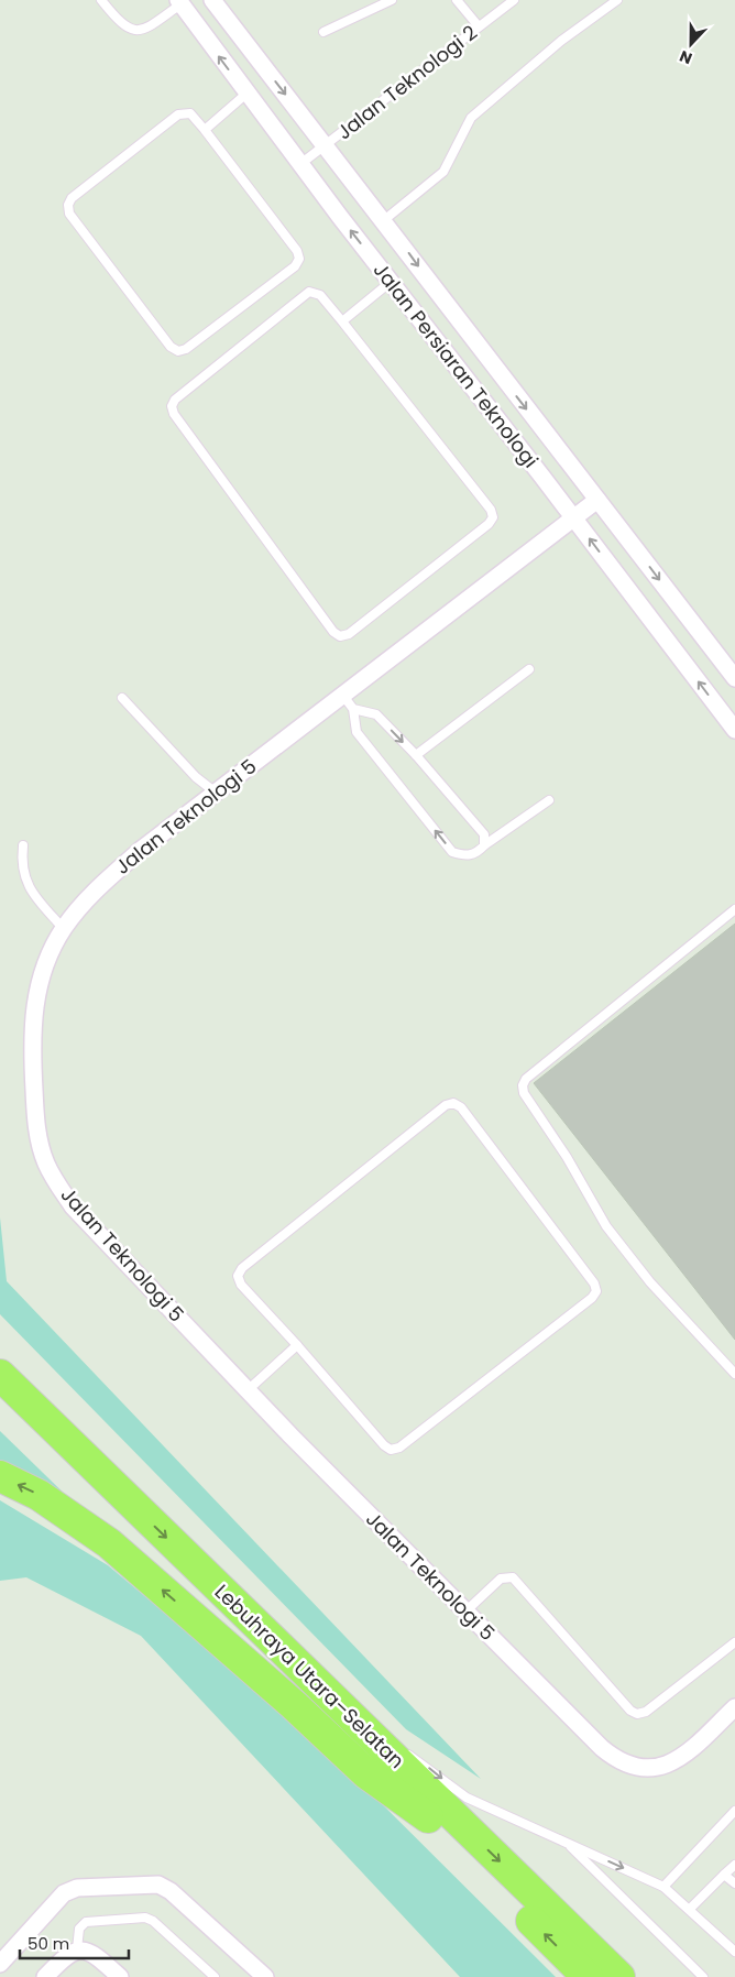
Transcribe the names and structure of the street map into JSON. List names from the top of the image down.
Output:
{
  "streets": {
    "highway": ["Lebuhraya Utara–Selatan"],
    "street": ["Jalan Persiaran Teknologi", "Jalan Teknologi 5"],
    "lane": ["Jalan Teknologi 2"]
  },
  "crossings": [
    ["Jalan Teknologi 2", "Jalan Persiaran Teknologi"],
    ["Jalan Persiaran Teknologi", "Jalan Teknologi 5"]
  ],
  "scale_bar": "50 m",
  "north": "bottom"
}
